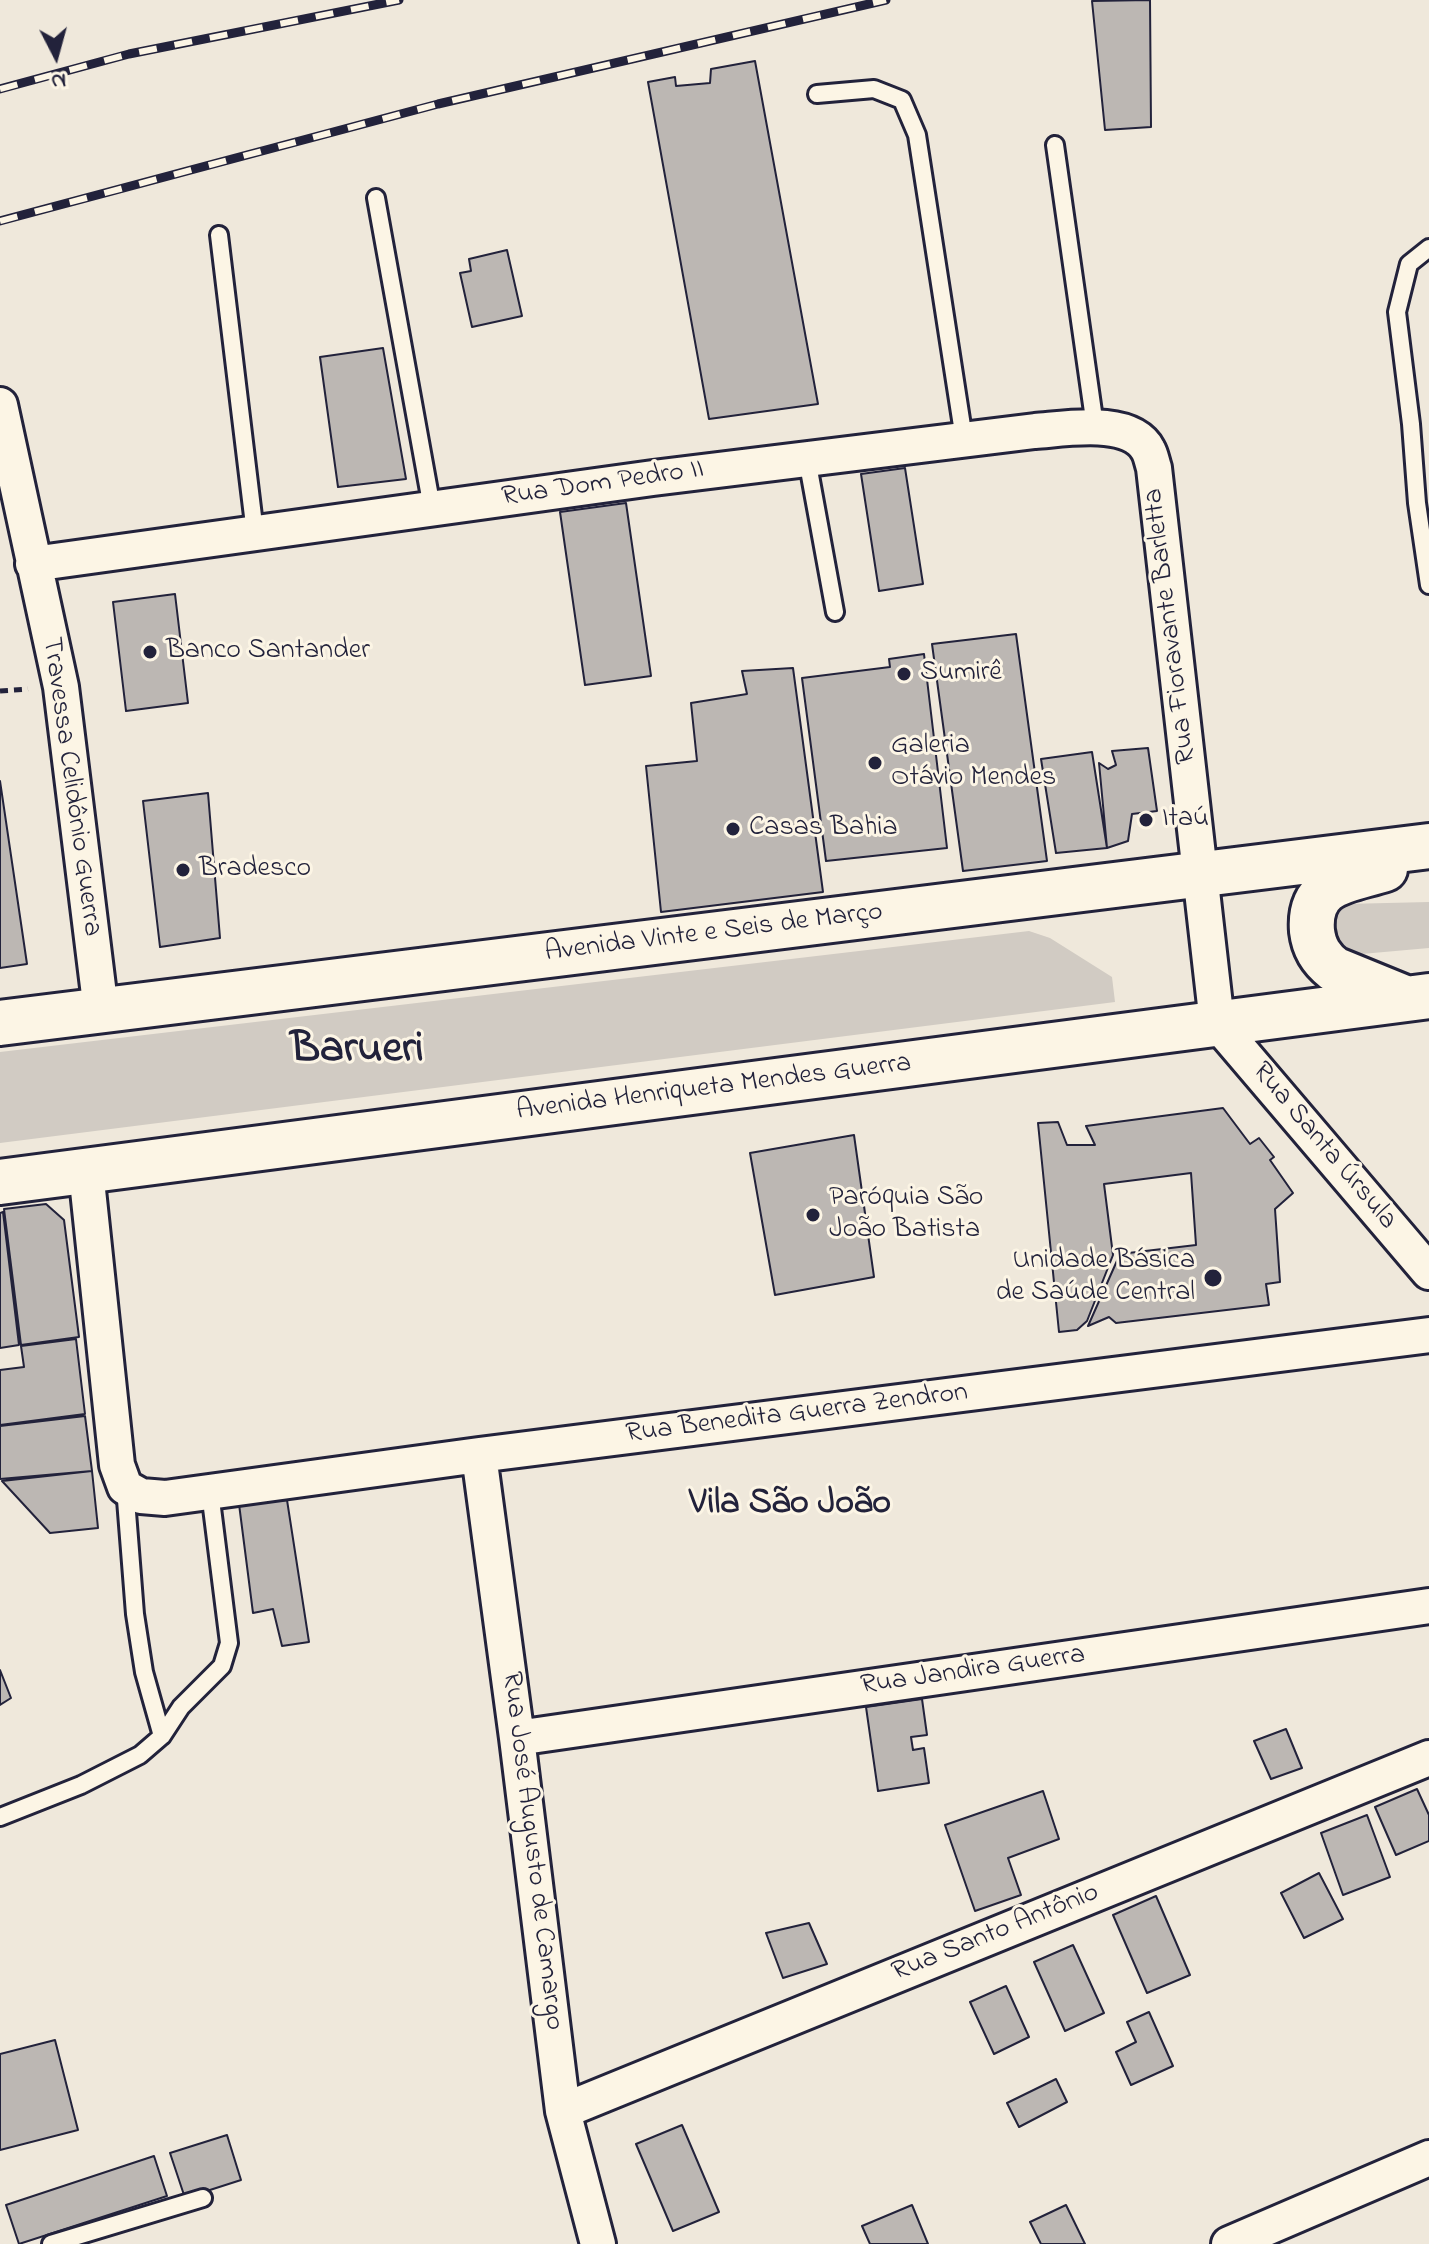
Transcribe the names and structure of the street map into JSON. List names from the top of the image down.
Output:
{
  "streets": {
    "main road": ["Avenida Vinte e Seis de Março", "Avenida Henriqueta Mendes Guerra"],
    "street": [
      "Rua Dom Pedro II",
      "Rua Fioravante Barletta",
      "Travessa Celidônio Guerra",
      "Rua Santa Úrsula",
      "Rua Benedita Guerra Zendron",
      "Rua Jandira Guerra",
      "Rua José Augusto de Camargo",
      "Rua Santo Antônio"
    ]
  },
  "crossings": [
    ["Rua Dom Pedro II", "Rua Fioravante Barletta"],
    ["Rua Dom Pedro II", "Travessa Celidônio Guerra"],
    ["Rua Fioravante Barletta", "Avenida Vinte e Seis de Março"],
    ["Rua Fioravante Barletta", "Avenida Henriqueta Mendes Guerra"],
    ["Rua Fioravante Barletta", "Rua Santa Úrsula"],
    ["Travessa Celidônio Guerra", "Avenida Vinte e Seis de Março"],
    ["Avenida Henriqueta Mendes Guerra", "Rua Santa Úrsula"],
    ["Rua Benedita Guerra Zendron", "Rua José Augusto de Camargo"],
    ["Rua Jandira Guerra", "Rua José Augusto de Camargo"],
    ["Rua José Augusto de Camargo", "Rua Santo Antônio"]
  ],
  "districts": ["Barueri", "Vila São João"],
  "places": [
    "Banco Santander",
    "Sumirê",
    "Galeria Otávio Mendes",
    "Itaú",
    "Casas Bahia",
    "Bradesco",
    "Paróquia São João Batista",
    "Unidade Básica de Saúde Central"
  ],
  "north": "bottom"
}
